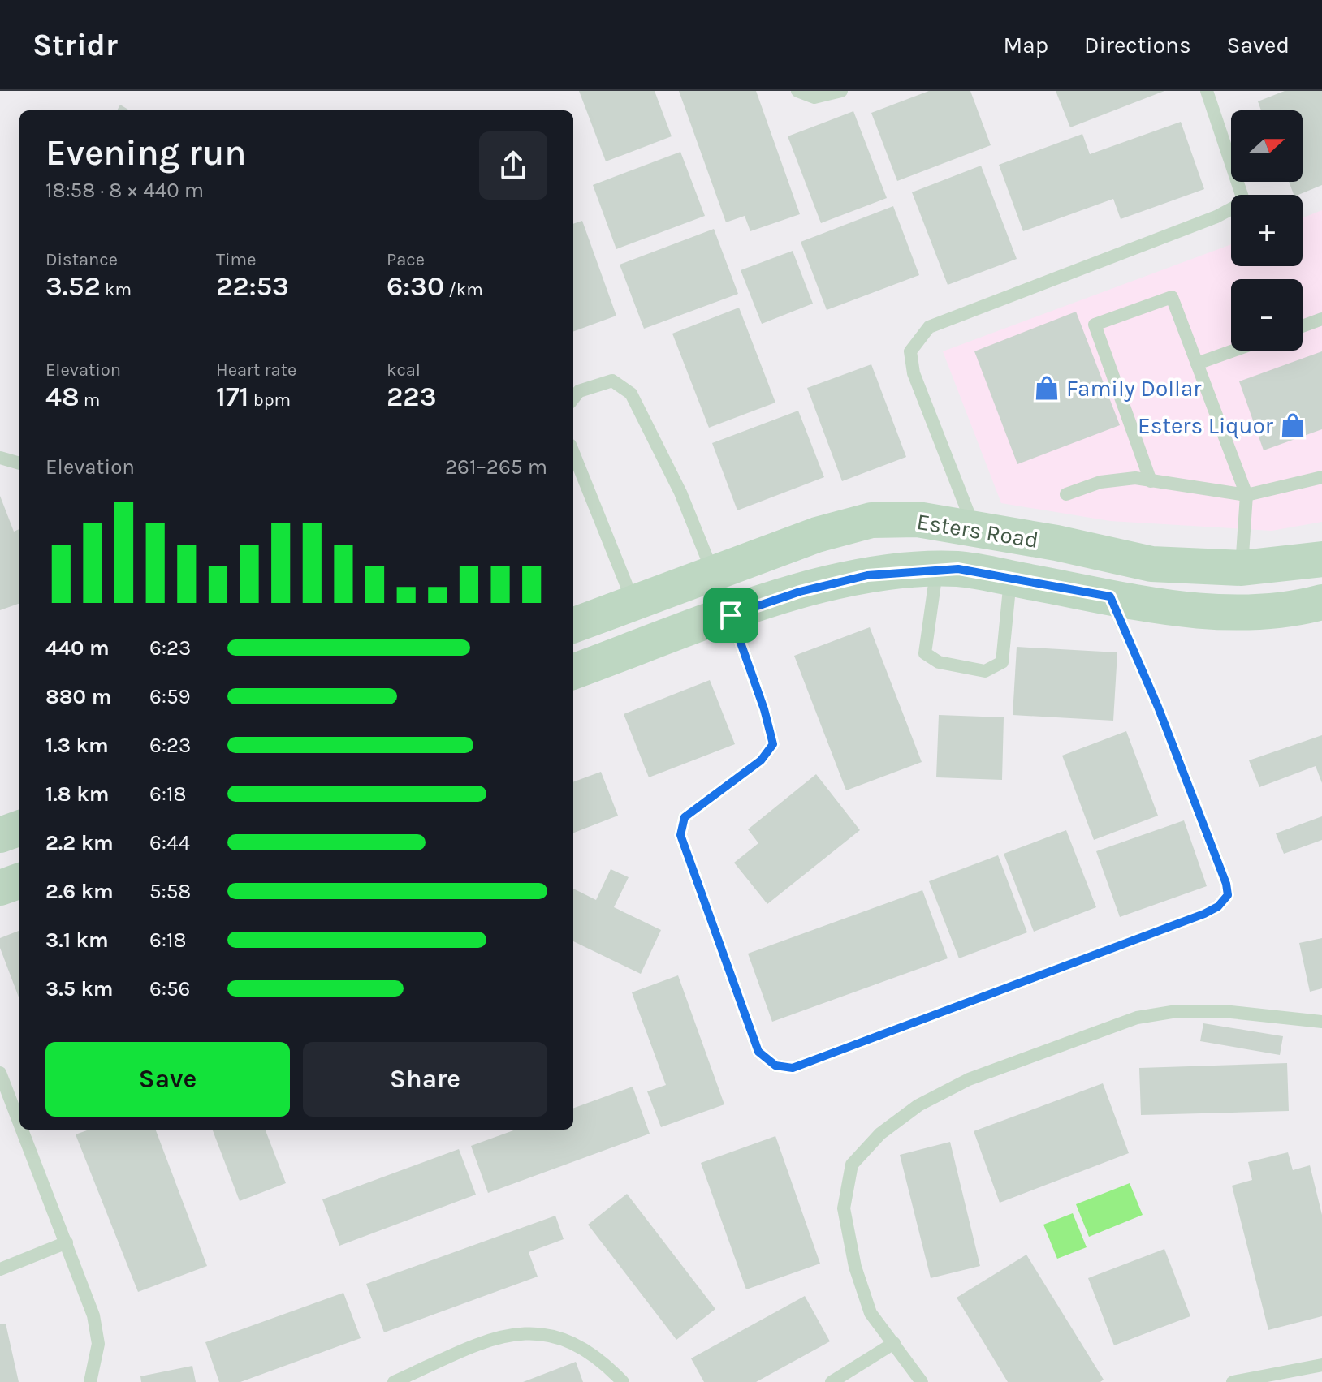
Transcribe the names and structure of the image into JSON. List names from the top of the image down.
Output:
{
  "streets": {
    "main road": ["Esters Road"]
  },
  "places": {
    "shop": ["Family Dollar", "Esters Liquor"]
  },
  "north": "right",
  "page": {
    "header": "Stridr",
    "nav": ["Map", "Directions", "Saved"],
    "map_buttons": ["+", "−"],
    "heading": ["Evening run", "18:58 · 8 × 440 m"],
    "stats": [
      ["Distance", "3.52 km"],
      ["Time", "22:53"],
      ["Pace", "6:30 /km"],
      ["Elevation", "48 m"],
      ["Heart rate", "171 bpm"],
      ["kcal", "223"]
    ],
    "chart": ["Elevation", "261–265 m"],
    "list": [
      {
        "name": "440 m",
        "note": "6:23"
      },
      {
        "name": "880 m",
        "note": "6:59"
      },
      {
        "name": "1.3 km",
        "note": "6:23"
      },
      {
        "name": "1.8 km",
        "note": "6:18"
      },
      {
        "name": "2.2 km",
        "note": "6:44"
      },
      {
        "name": "2.6 km",
        "note": "5:58"
      },
      {
        "name": "3.1 km",
        "note": "6:18"
      },
      {
        "name": "3.5 km",
        "note": "6:56"
      }
    ],
    "buttons": ["Save", "Share"]
  }
}
